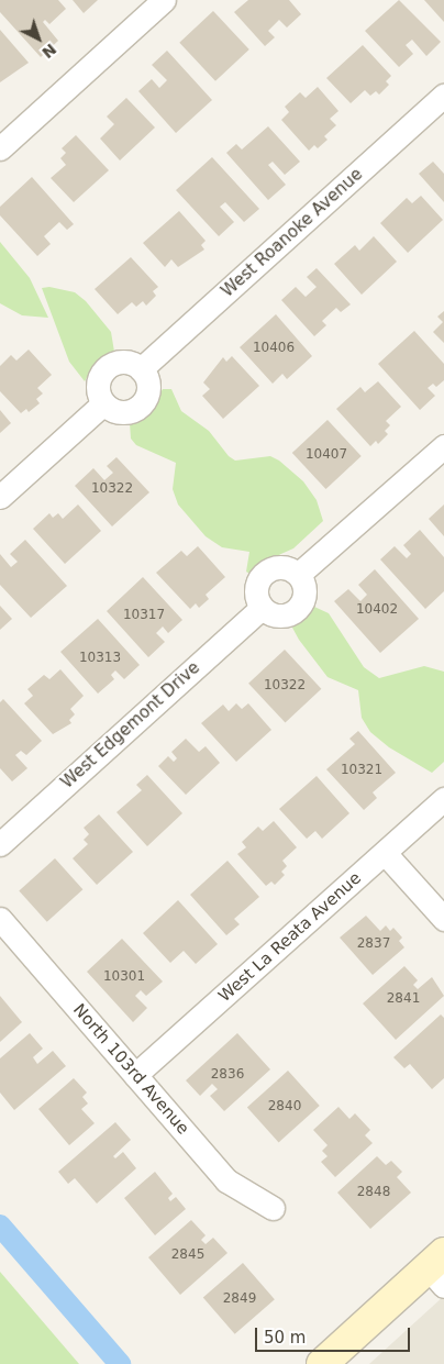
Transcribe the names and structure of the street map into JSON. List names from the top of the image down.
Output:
{
  "streets": {
    "street": [
      "West Roanoke Avenue",
      "West Edgemont Drive",
      "West La Reata Avenue",
      "North 103rd Avenue"
    ]
  },
  "crossings": [
    ["West La Reata Avenue", "North 103rd Avenue"]
  ],
  "house_numbers": [
    "10406",
    "10407",
    "10322",
    "10402",
    "10317",
    "10313",
    "10322",
    "10321",
    "2837",
    "10301",
    "2841",
    "2836",
    "2840",
    "2848",
    "2845",
    "2849"
  ],
  "scale_bar": "50 m",
  "north": "bottom right"
}
